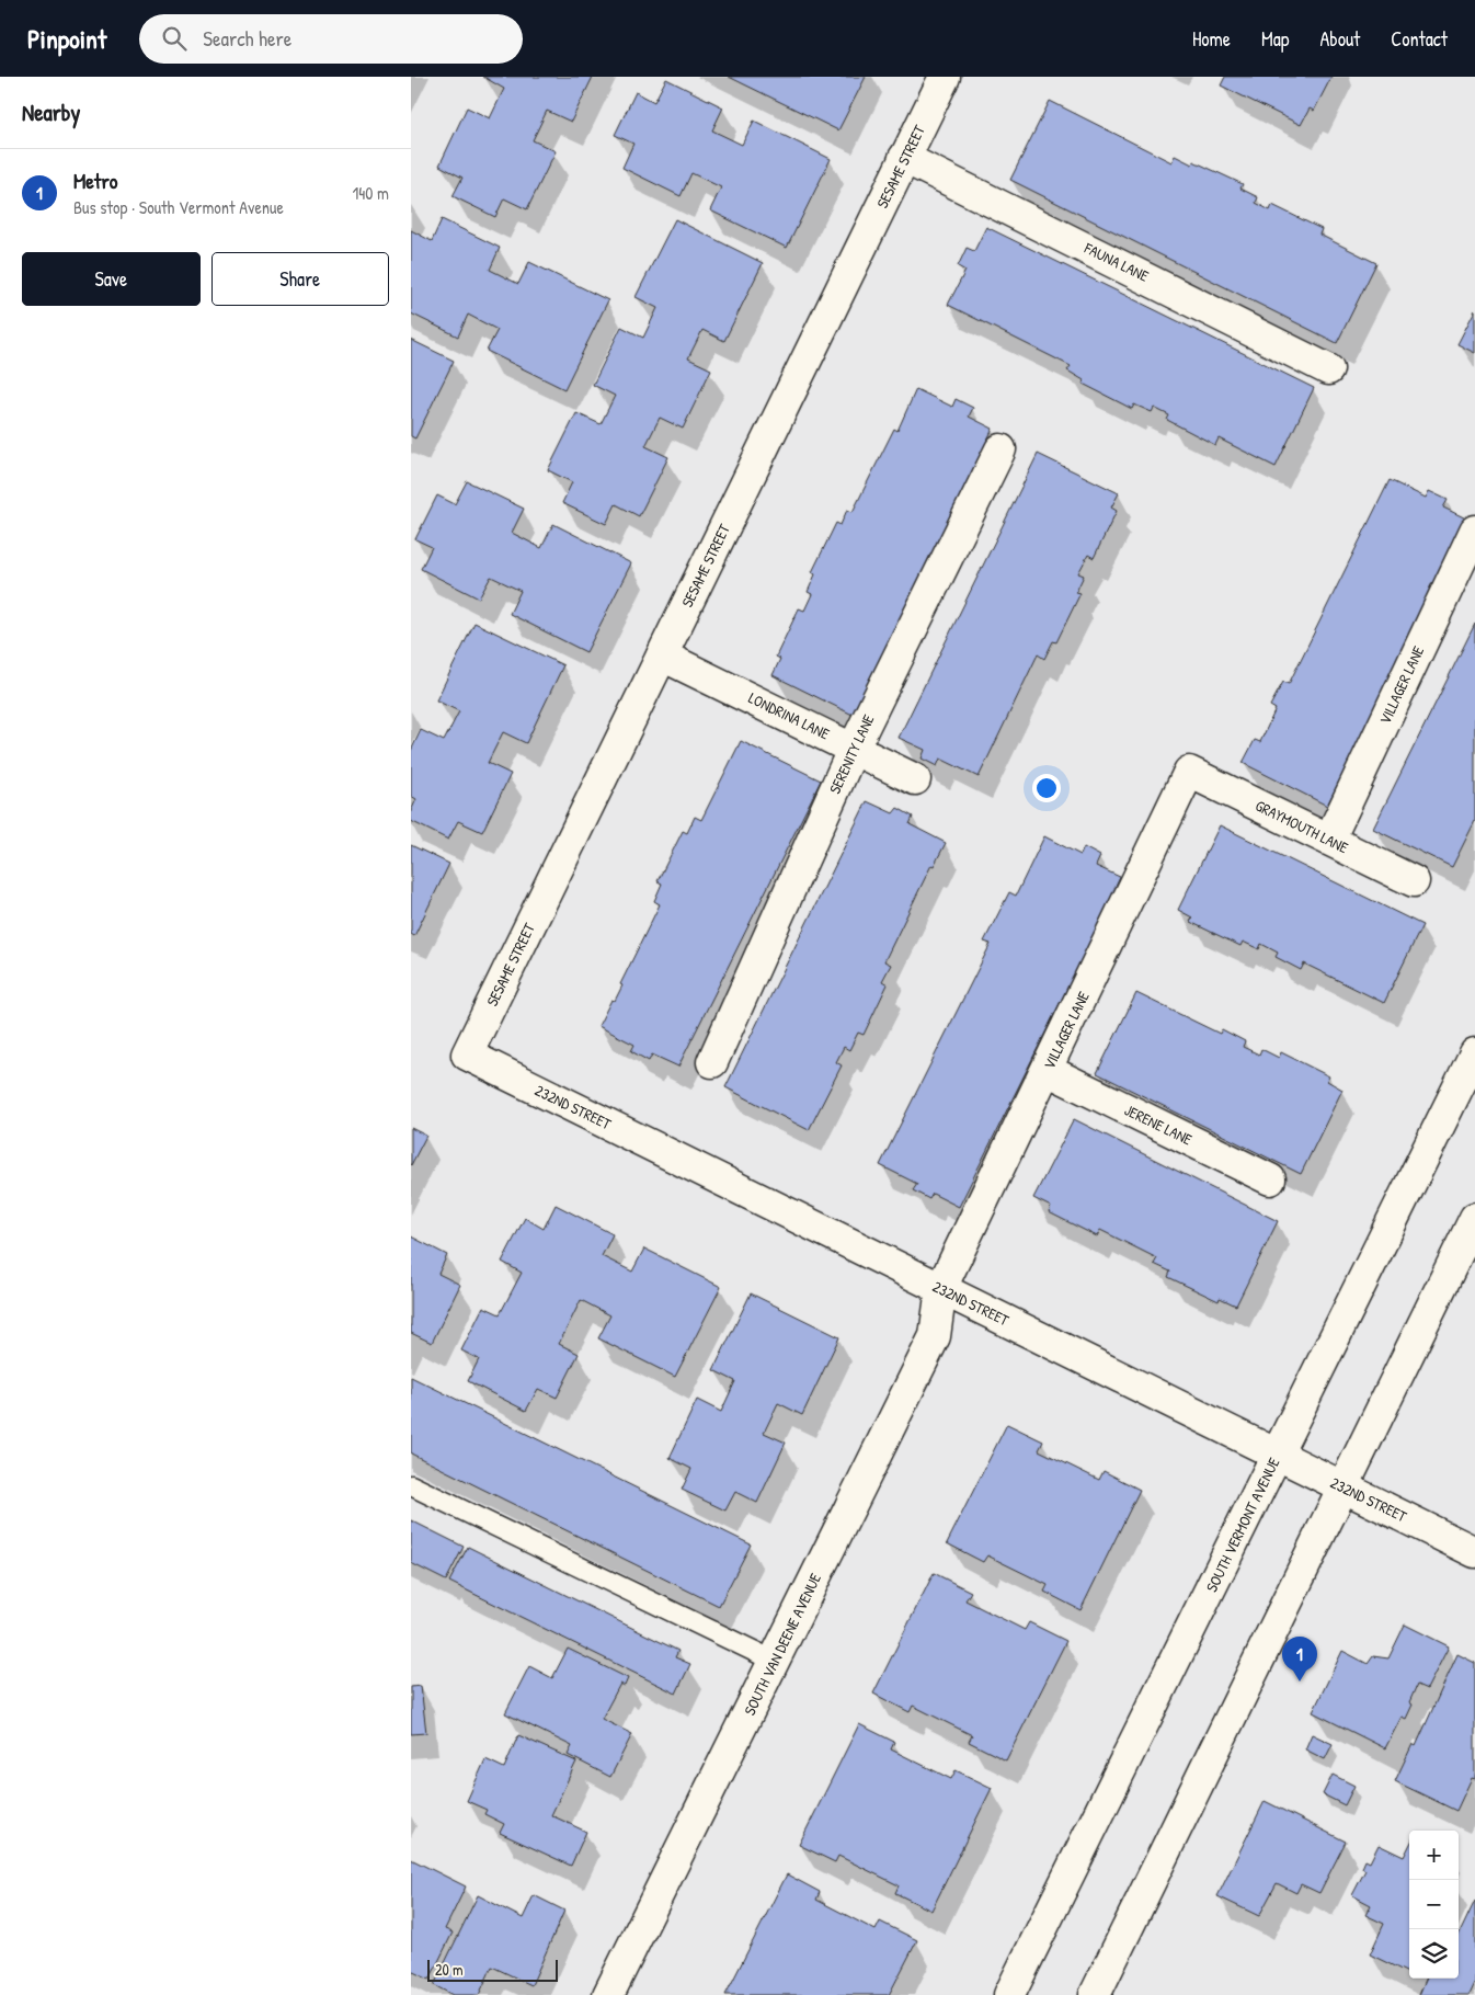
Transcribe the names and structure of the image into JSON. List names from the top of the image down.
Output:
{
  "streets": {
    "street": [
      "SESAME STREET",
      "FAUNA LANE",
      "VILLAGER LANE",
      "LONDRINA LANE",
      "SERENITY LANE",
      "GRAYMOUTH LANE",
      "232ND STREET",
      "JERENE LANE",
      "SOUTH VERMONT AVENUE",
      "SOUTH VAN DEENE AVENUE"
    ]
  },
  "crossings": [
    ["SESAME STREET", "FAUNA LANE"],
    ["SESAME STREET", "LONDRINA LANE"],
    ["SESAME STREET", "232ND STREET"],
    ["VILLAGER LANE", "GRAYMOUTH LANE"],
    ["VILLAGER LANE", "232ND STREET"],
    ["VILLAGER LANE", "JERENE LANE"],
    ["VILLAGER LANE", "SOUTH VAN DEENE AVENUE"],
    ["LONDRINA LANE", "SERENITY LANE"],
    ["232ND STREET", "SOUTH VERMONT AVENUE"],
    ["232ND STREET", "SOUTH VAN DEENE AVENUE"]
  ],
  "scale_bar": "20 m",
  "page": {
    "header": "Pinpoint",
    "search": "Search here",
    "nav": [
      "Home",
      "Map",
      "About",
      "Contact"
    ],
    "heading": "Nearby",
    "list": [
      {
        "mark": "1",
        "name": "Metro",
        "note": "Bus stop · South Vermont Avenue",
        "value": "140 m"
      }
    ],
    "buttons": ["Save", "Share"],
    "pins": "1",
    "map_buttons": ["+", "−"],
    "scale": "20 m"
  }
}
